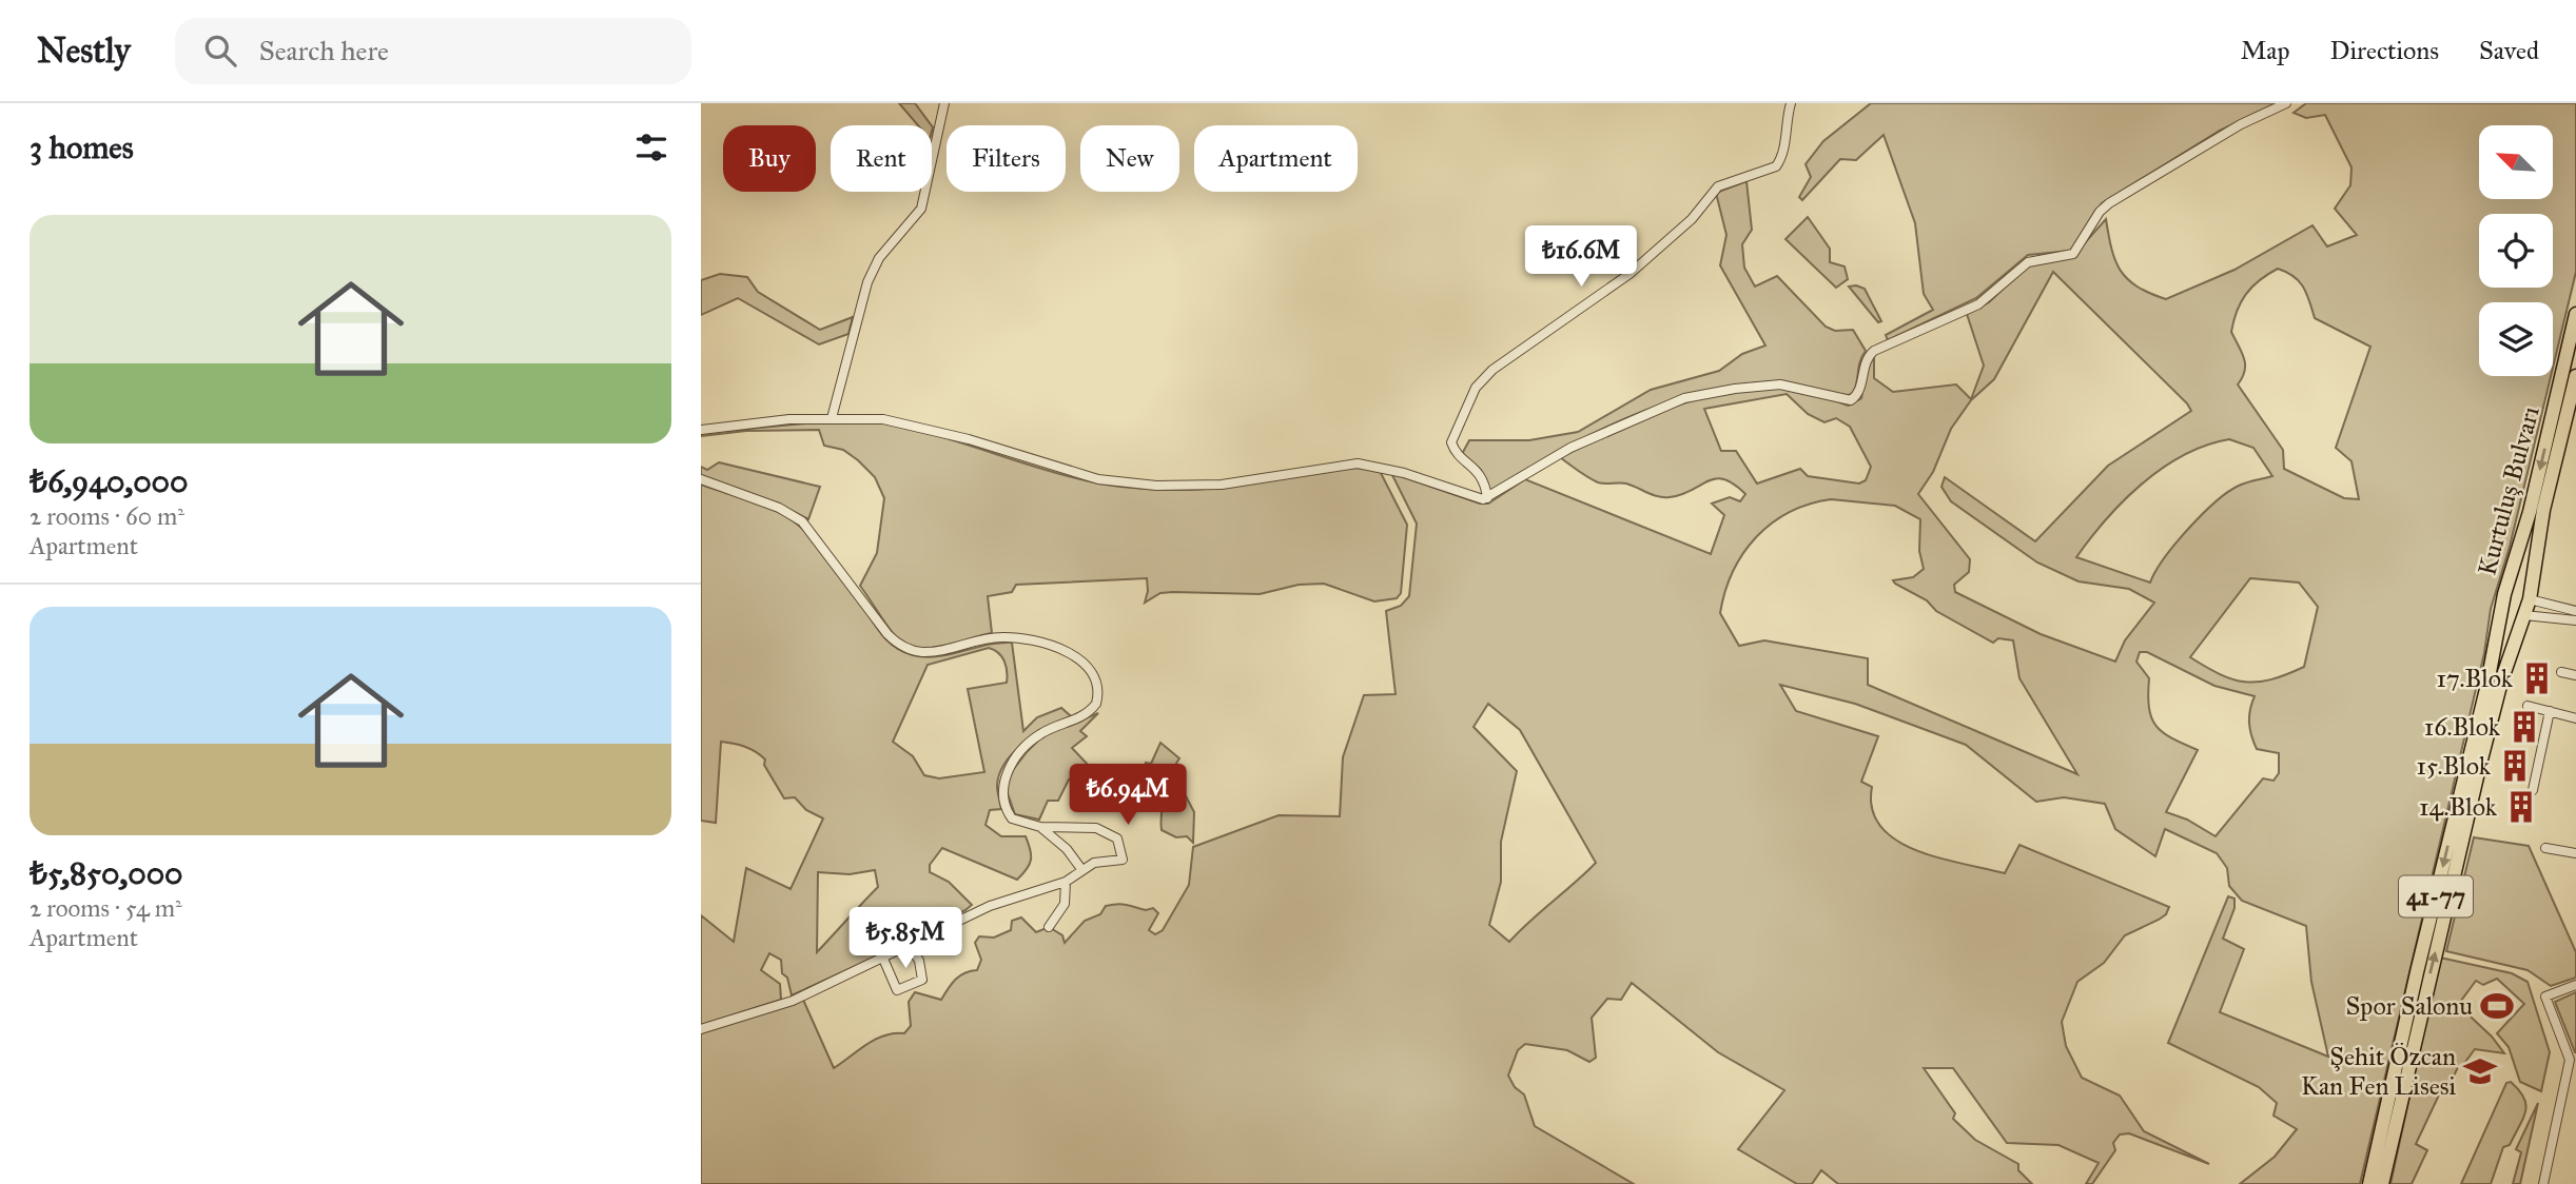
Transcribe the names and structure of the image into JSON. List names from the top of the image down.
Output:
{
  "streets": {
    "highway": ["Kurtuluş Bulvarı", "41-77"]
  },
  "crossings": [
    ["Kurtuluş Bulvarı", "41-77"]
  ],
  "places": {
    "building": [
      "17.Blok",
      "16.Blok",
      "15.Blok",
      "14.Blok"
    ],
    "sports": ["Spor Salonu"],
    "school or university": ["Şehit Özcan Kan Fen Lisesi"]
  },
  "north": "top left",
  "page": {
    "header": "Nestly",
    "search": "Search here",
    "nav": ["Map", "Directions", "Saved"],
    "heading": "3 homes",
    "chip": [
      "Buy",
      "Rent",
      "Filters",
      "New",
      "Apartment"
    ],
    "list": [
      {
        "name": "₺6,940,000",
        "note": "2 rooms · 60 m² · Apartment"
      },
      {
        "name": "₺5,850,000",
        "note": "2 rooms · 54 m² · Apartment"
      }
    ],
    "price": ["₺16.6M", "₺6.94M", "₺5.85M"]
  }
}
